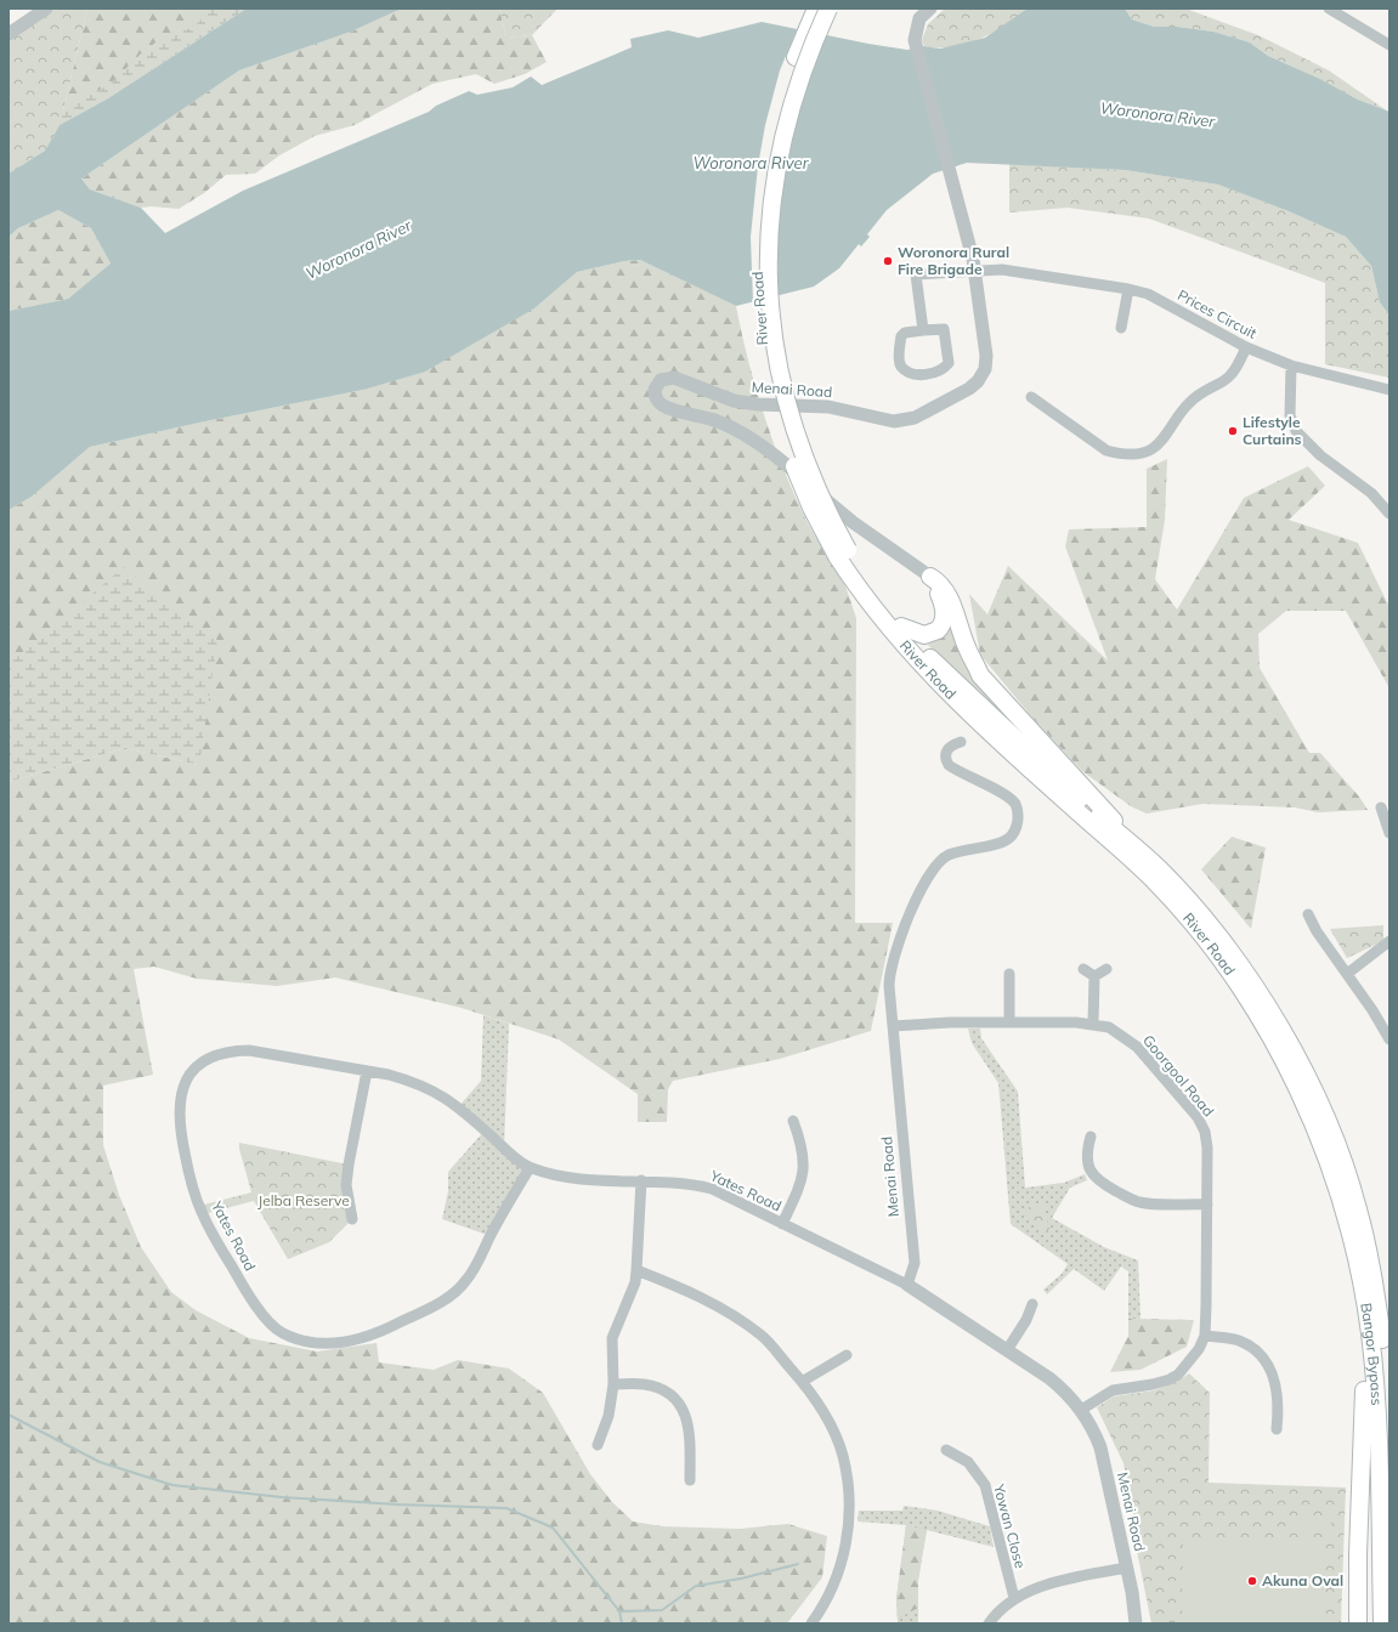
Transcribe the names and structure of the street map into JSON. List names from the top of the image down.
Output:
{
  "streets": {
    "main road": ["River Road", "Bangor Bypass"],
    "street": [
      "Prices Circuit",
      "Menai Road",
      "Goorgool Road",
      "Yates Road",
      "Yowan Close"
    ]
  },
  "crossings": [
    ["River Road", "Bangor Bypass"],
    ["Prices Circuit", "Menai Road"],
    ["Menai Road", "Goorgool Road"],
    ["Menai Road", "Yates Road"]
  ],
  "water": ["Woronora River"],
  "parks": ["Jelba Reserve"],
  "places": ["Woronora Rural Fire Brigade", "Lifestyle Curtains", "Akuna Oval"]
}
